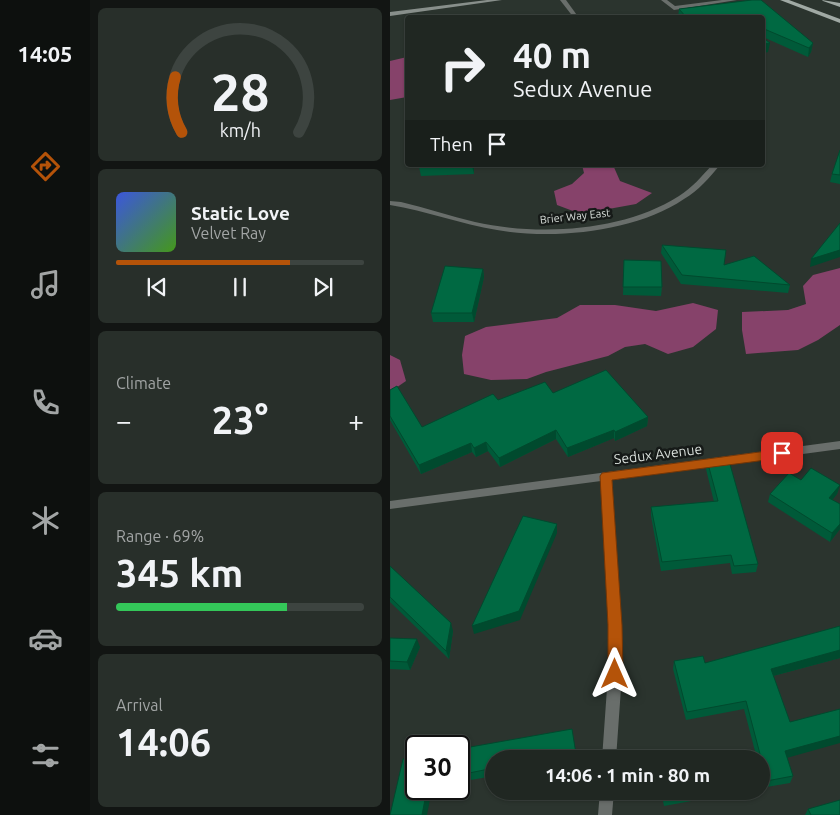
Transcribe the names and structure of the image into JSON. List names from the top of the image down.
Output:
{
  "streets": {
    "street": ["Brier Way East", "Sedux Avenue"]
  },
  "page": {
    "tabs": "14:05",
    "turn": ["40 m", "Sedux Avenue"],
    "then": "Then",
    "song": ["Static Love", "Velvet Ray"],
    "tile": [
      "Climate",
      ["Range · 69%", "345 km"],
      ["Arrival", "14:06"]
    ],
    "heat": ["−", "23°", "+"],
    "limit": "30",
    "trip": "14:06 · 1 min · 80 m",
    "gauge": ["28", "km/h"]
  }
}
